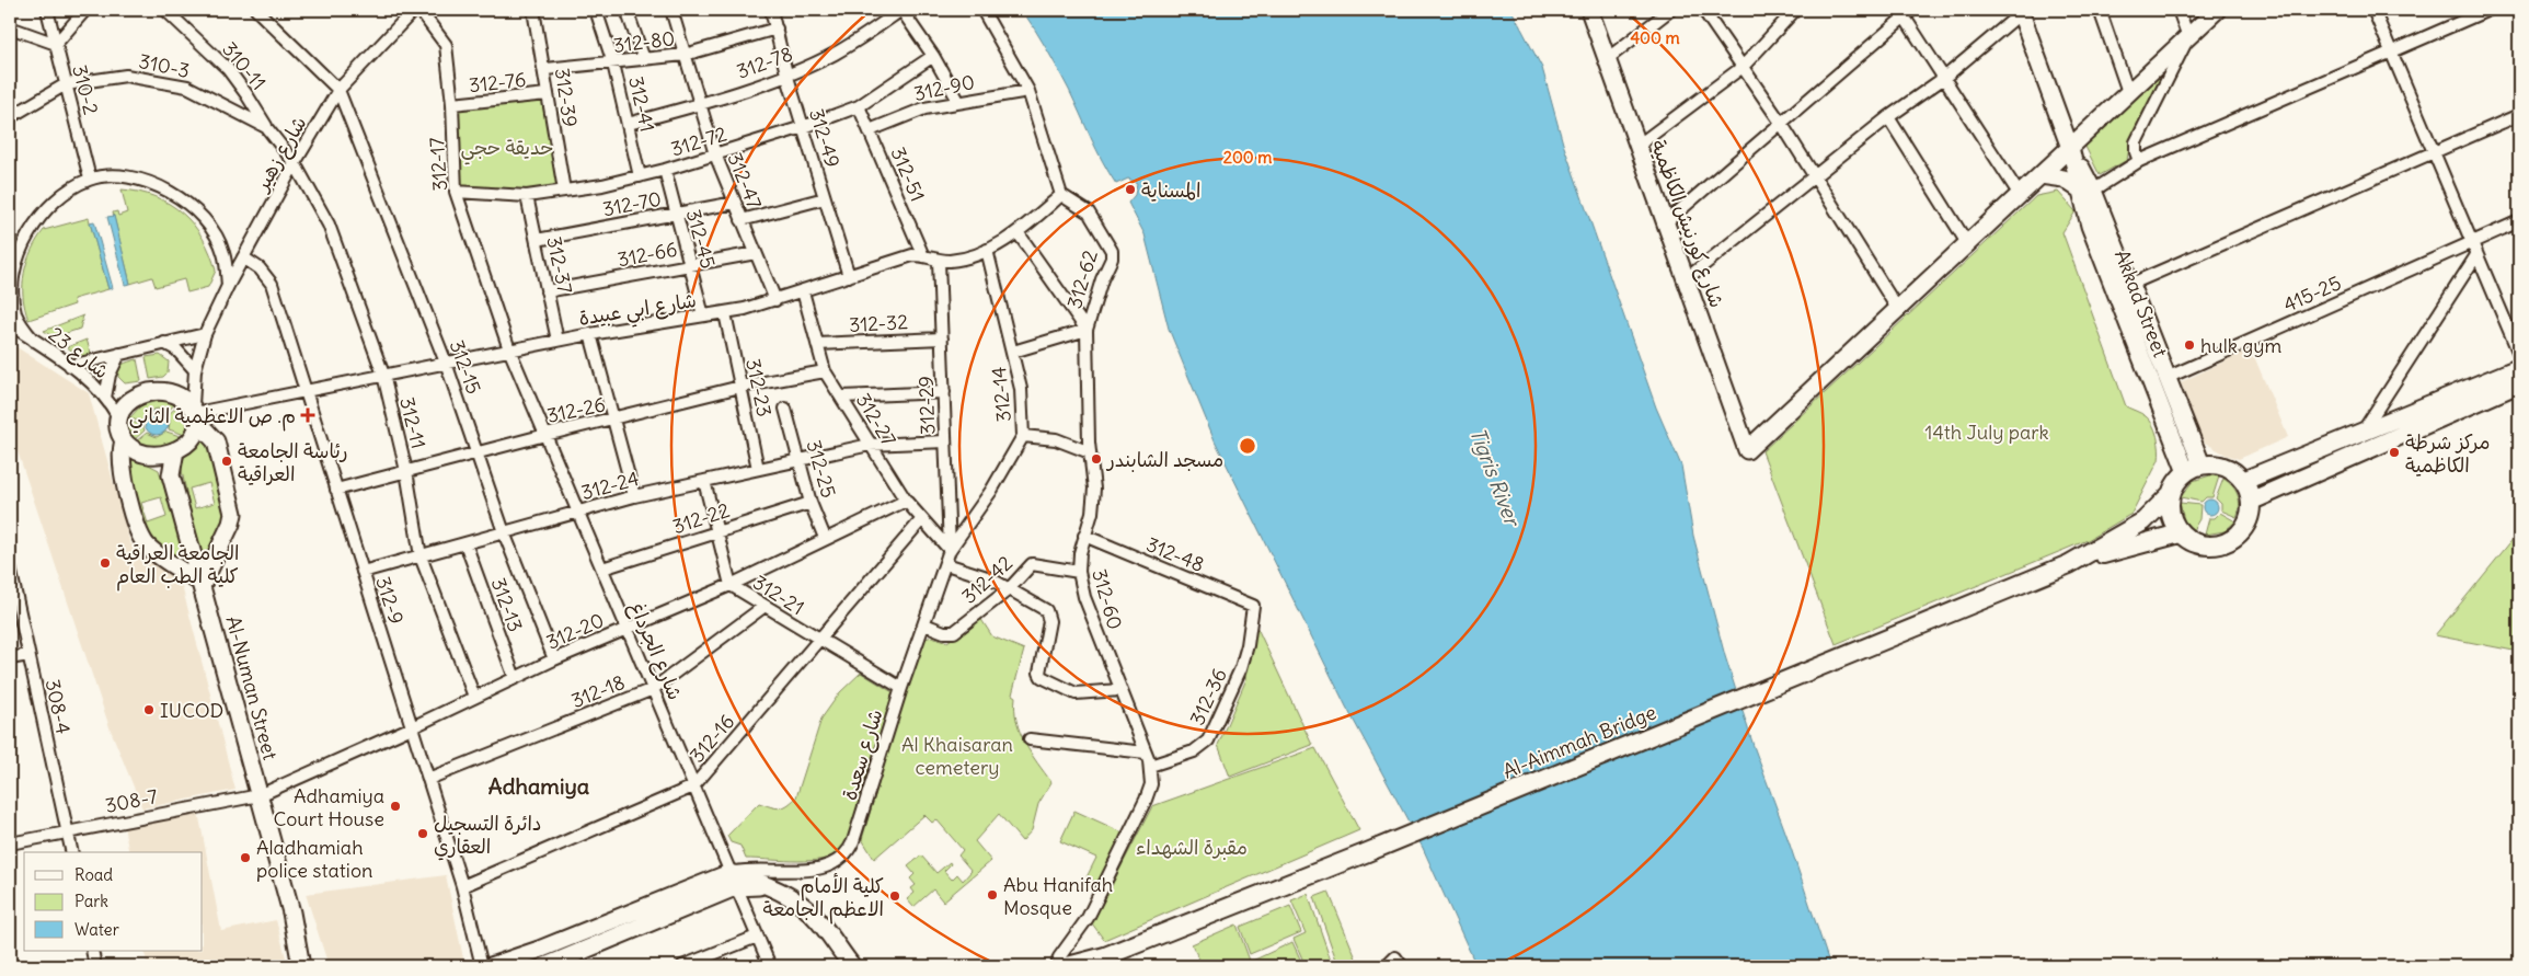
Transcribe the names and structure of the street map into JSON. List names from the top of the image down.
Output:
{
  "streets": {
    "main road": ["Al-Aimmah Bridge"],
    "street": [
      "312-80",
      "312-78",
      "310-3",
      "310-11",
      "312-76",
      "312-90",
      "310-2",
      "312-39",
      "312-41",
      "312-49",
      "312-72",
      "شارع زهير",
      "312-17",
      "312-51",
      "312-47",
      "312-70",
      "شارع كورنيش الكاظمية",
      "312-45",
      "312-66",
      "312-37",
      "312-62",
      "415-25",
      "Akkad Street",
      "شارع ابي عبيدة",
      "312-32",
      "شارع 23",
      "312-15",
      "312-23",
      "312-14",
      "312-29",
      "312-26",
      "312-27",
      "312-11",
      "312-25",
      "312-24",
      "312-22",
      "312-48",
      "312-42",
      "312-21",
      "312-60",
      "312-9",
      "312-13",
      "312-20",
      "شارع الجرداغ",
      "Al-Numan Street",
      "312-18",
      "312-36",
      "308-4",
      "312-16",
      "شارع سعدة",
      "308-7"
    ]
  },
  "crossings": [
    ["312-80", "312-39"],
    ["312-80", "312-41"],
    ["312-80", "312-49"],
    ["312-80", "312-47"],
    ["312-78", "312-41"],
    ["312-78", "312-49"],
    ["312-78", "312-47"],
    ["310-3", "310-11"],
    ["310-3", "310-2"],
    ["310-3", "شارع زهير"],
    ["310-3", "312-11"],
    ["312-76", "312-39"],
    ["312-76", "312-17"],
    ["312-90", "312-51"],
    ["312-39", "312-72"],
    ["312-41", "312-72"],
    ["312-49", "312-72"],
    ["312-49", "شارع ابي عبيدة"],
    ["312-72", "312-17"],
    ["312-72", "312-51"],
    ["312-72", "312-47"],
    ["312-72", "312-45"],
    ["312-72", "312-37"],
    ["شارع زهير", "شارع ابي عبيدة"],
    ["شارع زهير", "شارع 23"],
    ["شارع زهير", "312-15"],
    ["شارع زهير", "312-11"],
    ["شارع زهير", "312-9"],
    ["شارع زهير", "Al-Numan Street"],
    ["312-17", "شارع ابي عبيدة"],
    ["312-17", "شارع الجرداغ"],
    ["312-51", "شارع ابي عبيدة"],
    ["312-47", "312-70"],
    ["312-47", "312-66"],
    ["312-47", "شارع ابي عبيدة"],
    ["312-70", "312-45"],
    ["312-70", "312-37"],
    ["312-45", "312-66"],
    ["312-45", "شارع ابي عبيدة"],
    ["312-66", "312-37"],
    ["312-37", "شارع ابي عبيدة"],
    ["312-62", "شارع ابي عبيدة"],
    ["312-62", "312-60"],
    ["415-25", "Akkad Street"],
    ["Akkad Street", "Al-Aimmah Bridge"],
    ["شارع ابي عبيدة", "شارع 23"],
    ["شارع ابي عبيدة", "312-15"],
    ["شارع ابي عبيدة", "312-23"],
    ["شارع ابي عبيدة", "312-14"],
    ["شارع ابي عبيدة", "312-29"],
    ["شارع ابي عبيدة", "312-27"],
    ["شارع ابي عبيدة", "312-11"],
    ["شارع ابي عبيدة", "312-9"],
    ["شارع ابي عبيدة", "شارع الجرداغ"],
    ["شارع ابي عبيدة", "Al-Numan Street"],
    ["312-32", "312-29"],
    ["312-32", "312-27"],
    ["شارع 23", "Al-Numan Street"],
    ["312-15", "312-26"],
    ["312-15", "312-24"],
    ["312-15", "312-20"],
    ["312-23", "312-26"],
    ["312-23", "312-24"],
    ["312-14", "312-29"],
    ["312-14", "312-27"],
    ["312-14", "شارع سعدة"],
    ["312-29", "312-27"],
    ["312-29", "312-24"],
    ["312-29", "شارع سعدة"],
    ["312-26", "312-27"],
    ["312-26", "312-11"],
    ["312-26", "312-9"],
    ["312-26", "شارع الجرداغ"],
    ["312-27", "312-24"],
    ["312-27", "312-20"],
    ["312-27", "312-16"],
    ["312-27", "شارع سعدة"],
    ["312-11", "312-24"],
    ["312-11", "312-20"],
    ["312-25", "312-24"],
    ["312-25", "312-22"],
    ["312-25", "312-20"],
    ["312-24", "312-21"],
    ["312-24", "312-9"],
    ["312-24", "312-13"],
    ["312-24", "شارع الجرداغ"],
    ["312-22", "312-21"],
    ["312-22", "شارع الجرداغ"],
    ["312-48", "312-60"],
    ["312-48", "312-36"],
    ["312-42", "312-60"],
    ["312-42", "شارع سعدة"],
    ["312-21", "312-20"],
    ["312-21", "312-18"],
    ["312-21", "312-16"],
    ["312-21", "شارع سعدة"],
    ["312-60", "312-36"],
    ["312-9", "312-20"],
    ["312-9", "312-18"],
    ["312-9", "312-16"],
    ["312-13", "312-20"],
    ["312-20", "شارع الجرداغ"],
    ["312-20", "Al-Numan Street"],
    ["312-20", "308-7"],
    ["شارع الجرداغ", "312-18"],
    ["شارع الجرداغ", "312-16"],
    ["شارع الجرداغ", "شارع سعدة"],
    ["Al-Numan Street", "308-7"],
    ["308-4", "308-7"]
  ],
  "districts": ["Adhamiya"],
  "water": ["Tigris River"],
  "parks": [
    "حديقة حجي",
    "14th July park",
    "Al Khaisaran cemetery",
    "مقبرة الشهداء"
  ],
  "places": {
    "other": [
      "المسناية",
      "hulk gym",
      "مركز شرطة الكاظمية",
      "مسجد الشابندر",
      "رئاسة الجامعة العراقية",
      "الجامعة العراقية كلية الطب العام",
      "IUCOD",
      "Adhamiya Court House",
      "دائرة التسجيل العقاري",
      "Aladhamiah police station",
      "Abu Hanifah Mosque",
      "كلية الأمام الاعظم الجامعة"
    ],
    "health": ["م. ص الاعظمية الثاني"]
  },
  "legend": ["Road", "Park", "Water"],
  "rings": ["400 m", "200 m"]
}
